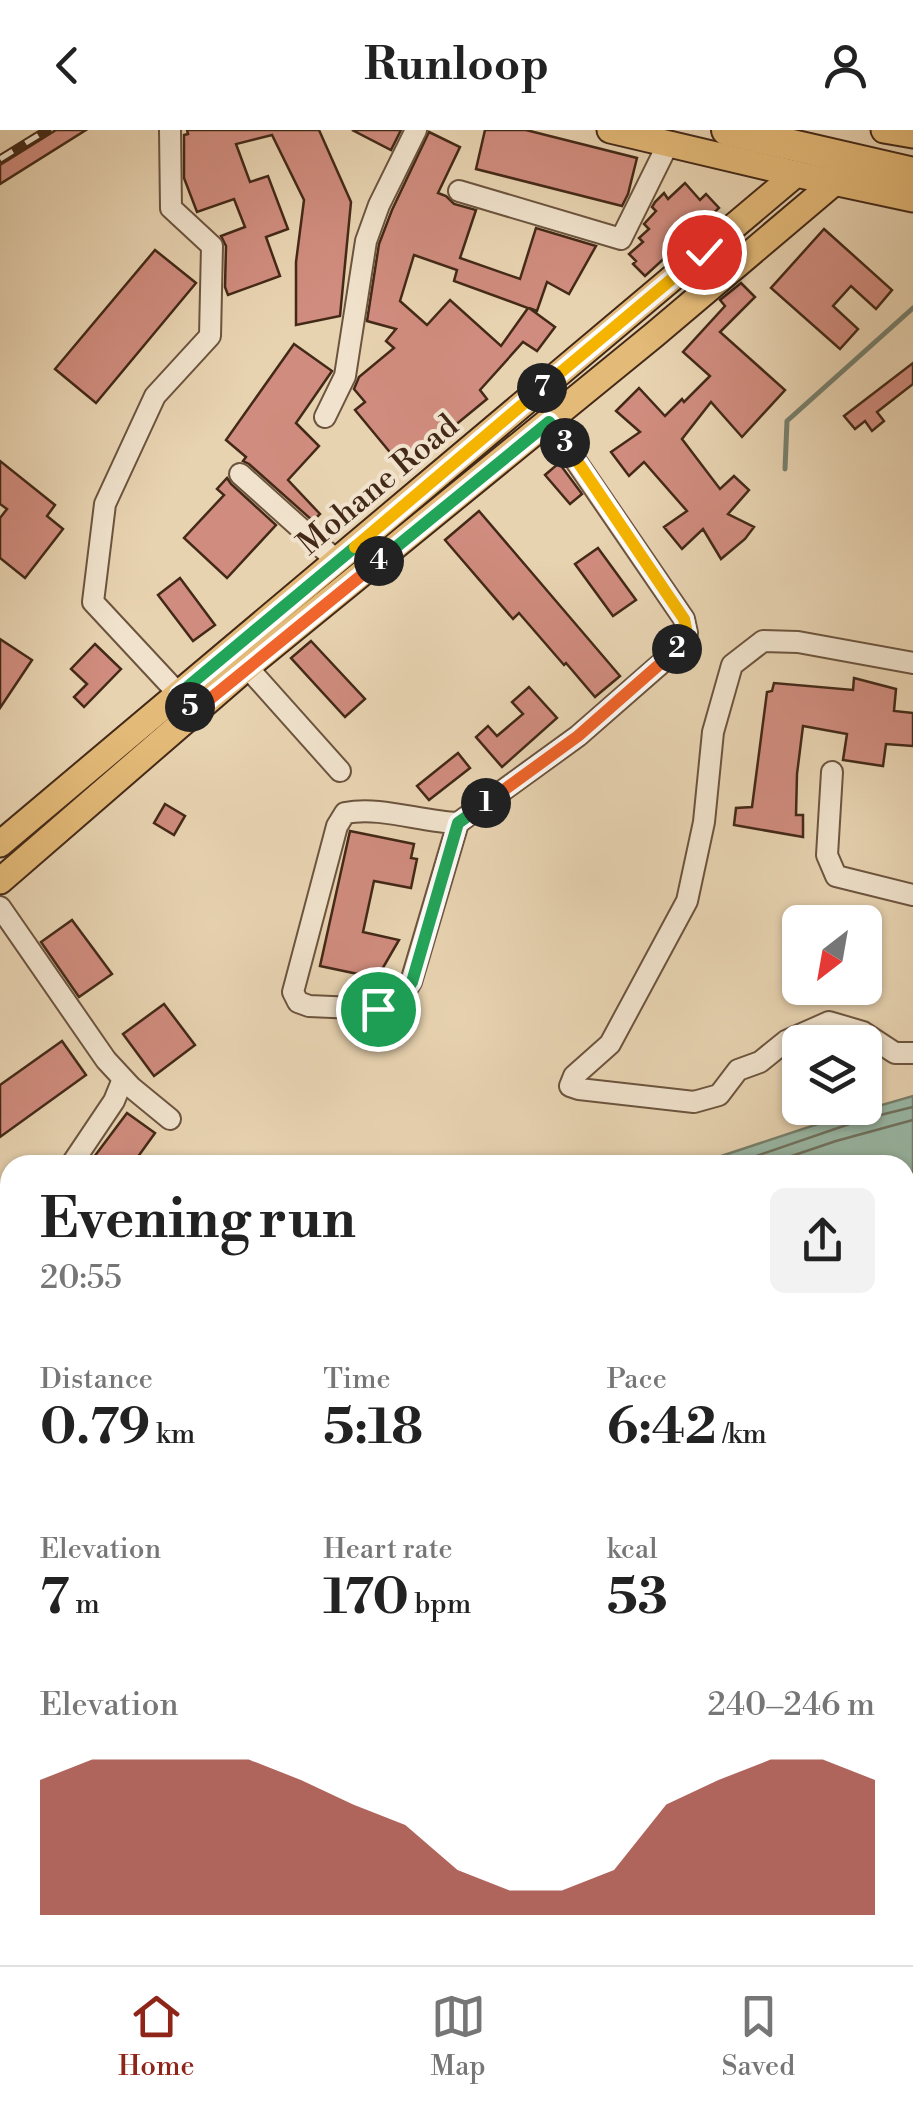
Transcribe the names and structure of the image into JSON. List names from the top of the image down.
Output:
{
  "streets": {
    "main road": ["Mohane Road"]
  },
  "north": "bottom left",
  "page": {
    "header": "Runloop",
    "pins": [
      "7",
      "3",
      "4",
      "2",
      "5",
      "1"
    ],
    "heading": ["Evening run", "20:55"],
    "stats": [
      ["Distance", "0.79 km"],
      ["Time", "5:18"],
      ["Pace", "6:42 /km"],
      ["Elevation", "7 m"],
      ["Heart rate", "170 bpm"],
      ["kcal", "53"]
    ],
    "chart": ["Elevation", "240–246 m"],
    "tabs": ["Home", "Map", "Saved"]
  }
}
